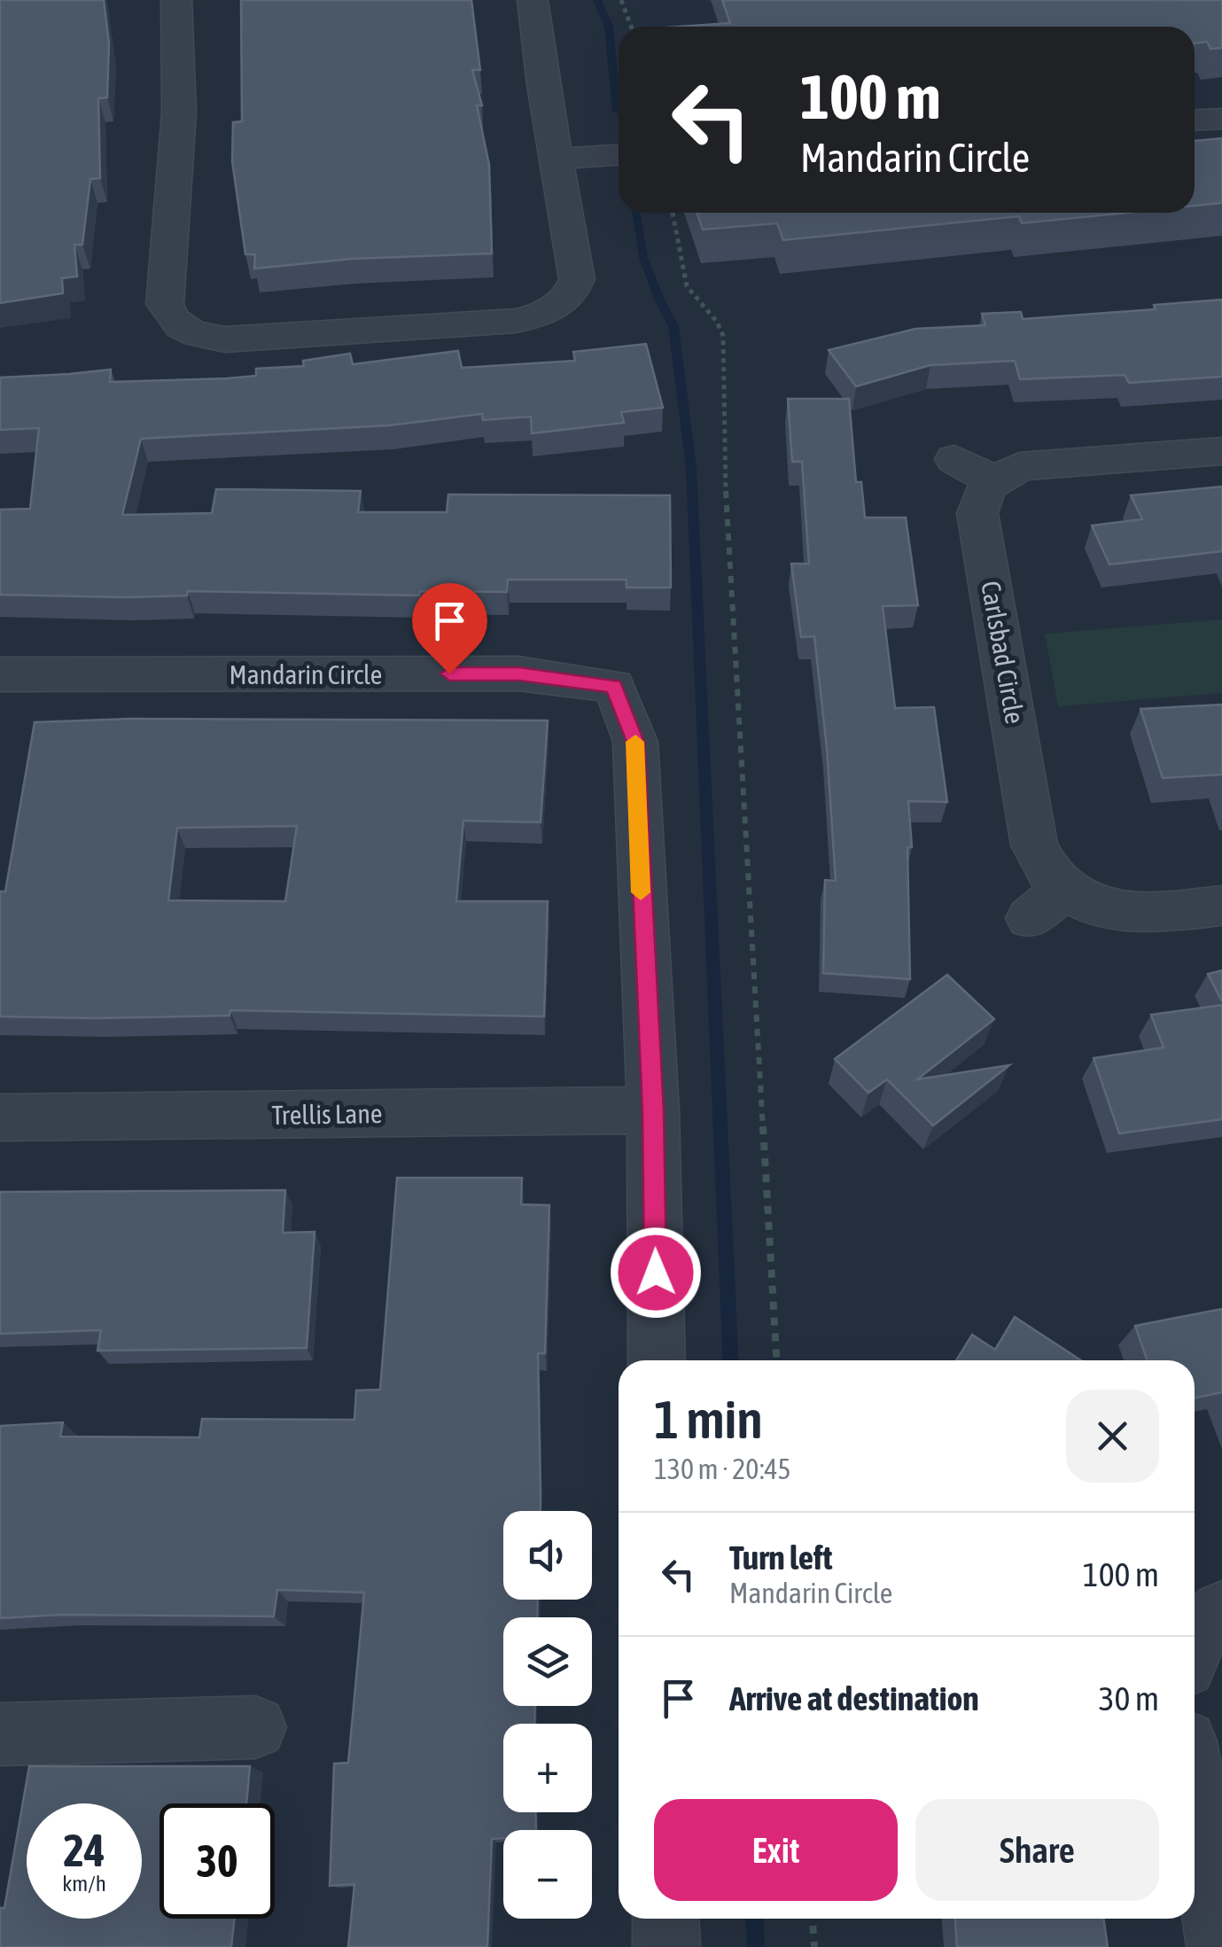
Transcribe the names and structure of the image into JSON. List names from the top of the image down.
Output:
{
  "streets": {
    "street": ["Carlsbad Circle", "Mandarin Circle", "Trellis Lane"]
  },
  "crossings": [
    ["Mandarin Circle", "Trellis Lane"]
  ],
  "page": {
    "turn": ["100 m", "Mandarin Circle"],
    "heading": ["1 min", "130 m · 20:45"],
    "map_buttons": ["+", "−"],
    "list": [
      {
        "name": "Turn left",
        "note": "Mandarin Circle",
        "value": "100 m"
      },
      {
        "name": "Arrive at destination",
        "value": "30 m"
      }
    ],
    "buttons": ["Exit", "Share"],
    "speed": "24 km/h",
    "limit": "30"
  }
}
